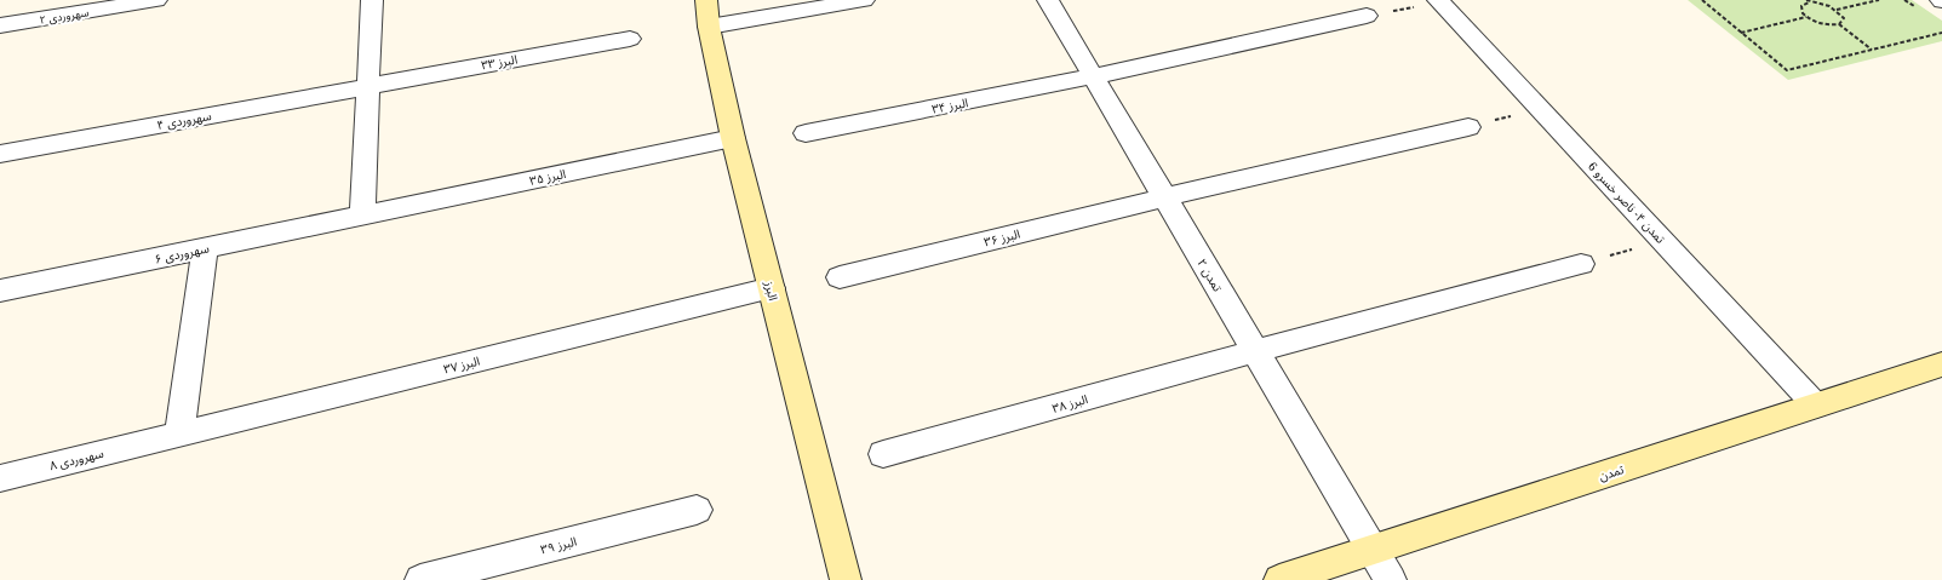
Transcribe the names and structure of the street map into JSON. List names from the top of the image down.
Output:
{
  "streets": {
    "street": [
      "سهروردی ۲",
      "البرز ۳۳",
      "البرز ۳۴",
      "سهروردی ۴",
      "البرز ۳۵",
      "تمدن ۴- ناصر خسرو 6",
      "البرز ۳۶",
      "سهروردی ۶",
      "تمدن ۲",
      "البرز",
      "البرز ۳۷",
      "البرز ۳۸",
      "سهروردی ۸",
      "تمدن",
      "البرز ۳۹"
    ]
  },
  "crossings": [
    ["البرز ۳۳", "سهروردی ۴"],
    ["البرز ۳۴", "تمدن ۲"],
    ["البرز ۳۵", "سهروردی ۶"],
    ["البرز ۳۵", "البرز"],
    ["تمدن ۴- ناصر خسرو 6", "تمدن"],
    ["البرز ۳۶", "تمدن ۲"],
    ["تمدن ۲", "البرز ۳۸"],
    ["تمدن ۲", "تمدن"],
    ["البرز", "البرز ۳۷"],
    ["البرز ۳۷", "سهروردی ۸"]
  ]
}
